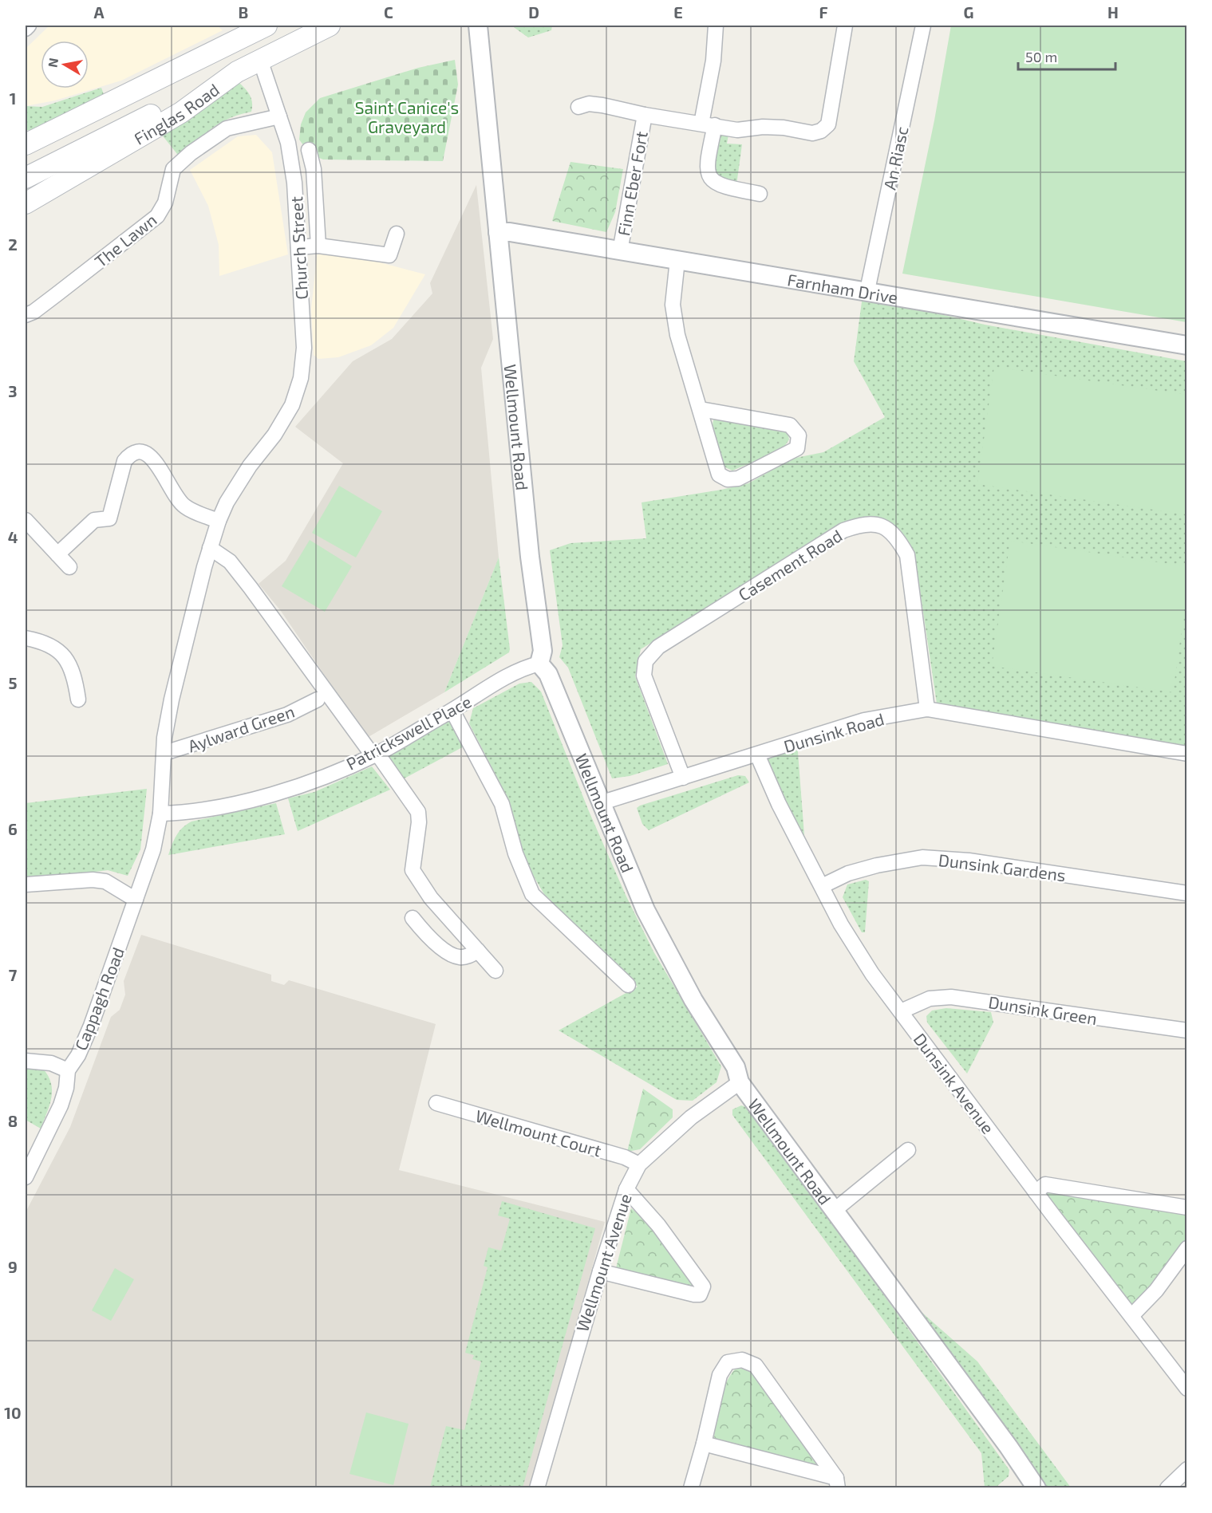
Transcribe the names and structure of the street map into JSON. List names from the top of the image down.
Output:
{
  "streets": {
    "main road": ["Finglas Road"],
    "street": [
      "An Riasc",
      "Finn Eber Fort",
      "The Lawn",
      "Church Street",
      "Farnham Drive",
      "Wellmount Road",
      "Casement Road",
      "Aylward Green",
      "Patrickswell Place",
      "Dunsink Road",
      "Dunsink Gardens",
      "Cappagh Road",
      "Dunsink Green",
      "Dunsink Avenue",
      "Wellmount Court",
      "Wellmount Avenue"
    ]
  },
  "crossings": [
    ["Finglas Road", "Church Street"],
    ["An Riasc", "Farnham Drive"],
    ["Finn Eber Fort", "Farnham Drive"],
    ["The Lawn", "Church Street"],
    ["Church Street", "Cappagh Road"],
    ["Farnham Drive", "Wellmount Road"],
    ["Wellmount Road", "Patrickswell Place"],
    ["Wellmount Road", "Dunsink Road"],
    ["Wellmount Road", "Wellmount Avenue"],
    ["Casement Road", "Dunsink Road"],
    ["Aylward Green", "Cappagh Road"],
    ["Patrickswell Place", "Cappagh Road"],
    ["Dunsink Road", "Dunsink Avenue"],
    ["Dunsink Gardens", "Dunsink Avenue"],
    ["Dunsink Green", "Dunsink Avenue"],
    ["Wellmount Court", "Wellmount Avenue"]
  ],
  "parks": ["Saint Canice's Graveyard"],
  "scale_bar": "50 m",
  "north": "left",
  "grid": {
    "columns": [
      "A",
      "B",
      "C",
      "D",
      "E",
      "F",
      "G",
      "H"
    ],
    "rows": [
      "1",
      "2",
      "3",
      "4",
      "5",
      "6",
      "7",
      "8",
      "9",
      "10"
    ]
  }
}
